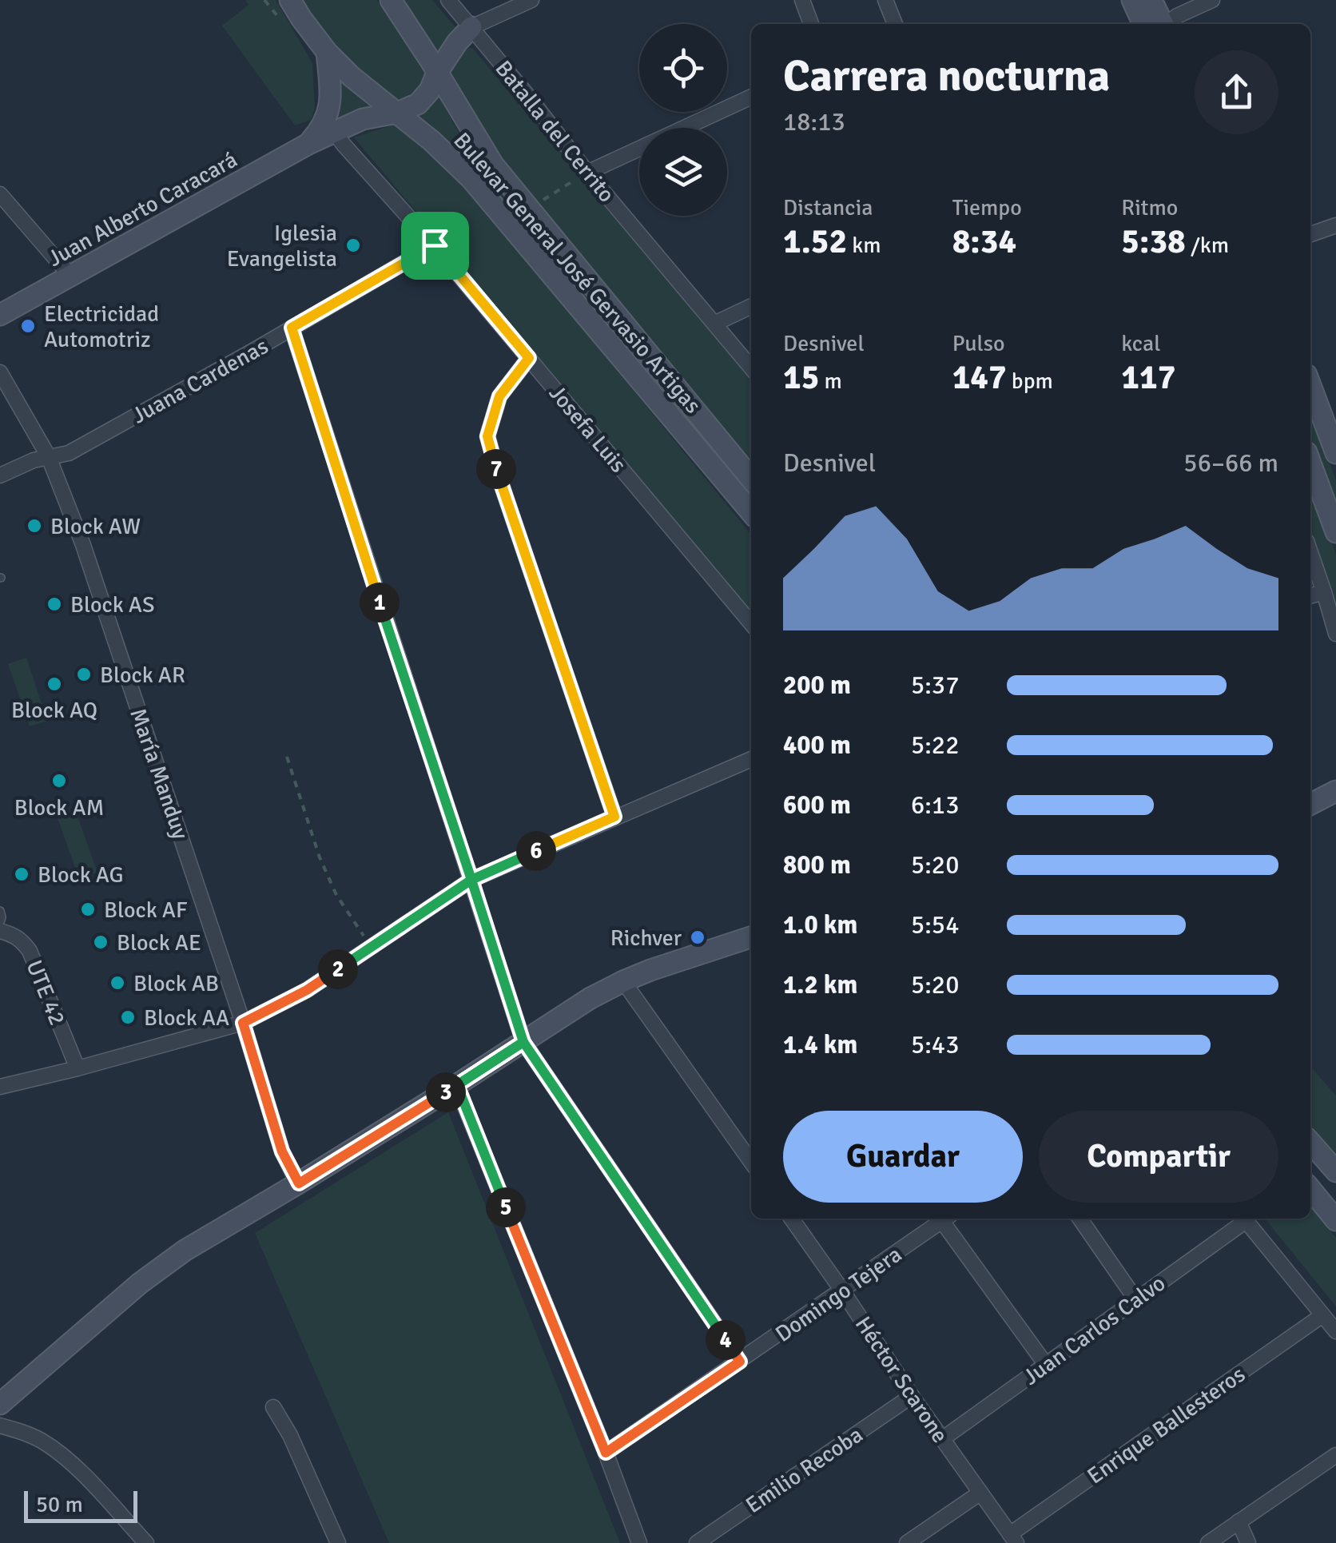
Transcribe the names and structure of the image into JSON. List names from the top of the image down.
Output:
{
  "streets": {
    "main road": ["Juan Alberto Caracará", "Bulevar General José Gervasio Artigas"],
    "street": [
      "Batalla del Cerrito",
      "Juana Cardenas",
      "Josefa Luis",
      "María Manduy",
      "UTE 42",
      "Domingo Tejera",
      "Juan Carlos Calvo",
      "Héctor Scarone",
      "Enrique Ballesteros",
      "Emilio Recoba"
    ]
  },
  "crossings": [
    ["Juan Alberto Caracará", "Josefa Luis"],
    ["Juana Cardenas", "Josefa Luis"],
    ["Juana Cardenas", "María Manduy"],
    ["Domingo Tejera", "Héctor Scarone"],
    ["Juan Carlos Calvo", "Héctor Scarone"],
    ["Héctor Scarone", "Enrique Ballesteros"],
    ["Héctor Scarone", "Emilio Recoba"]
  ],
  "places": [
    "Iglesia Evangelista",
    "Electricidad Automotriz",
    "Block AW",
    "Block AS",
    "Block AR",
    "Block AQ",
    "Block AM",
    "Block AG",
    "Block AF",
    "Richver",
    "Block AE",
    "Block AB",
    "Block AA"
  ],
  "scale_bar": "50 m",
  "page": {
    "heading": ["Carrera nocturna", "18:13"],
    "stats": [
      ["Distancia", "1.52 km"],
      ["Tiempo", "8:34"],
      ["Ritmo", "5:38 /km"],
      ["Desnivel", "15 m"],
      ["Pulso", "147 bpm"],
      ["kcal", "117"]
    ],
    "chart": ["Desnivel", "56–66 m"],
    "pins": [
      "7",
      "1",
      "6",
      "2",
      "3",
      "5",
      "4"
    ],
    "list": [
      {
        "name": "200 m",
        "note": "5:37"
      },
      {
        "name": "400 m",
        "note": "5:22"
      },
      {
        "name": "600 m",
        "note": "6:13"
      },
      {
        "name": "800 m",
        "note": "5:20"
      },
      {
        "name": "1.0 km",
        "note": "5:54"
      },
      {
        "name": "1.2 km",
        "note": "5:20"
      },
      {
        "name": "1.4 km",
        "note": "5:43"
      }
    ],
    "buttons": ["Guardar", "Compartir"],
    "scale": "50 m"
  }
}
